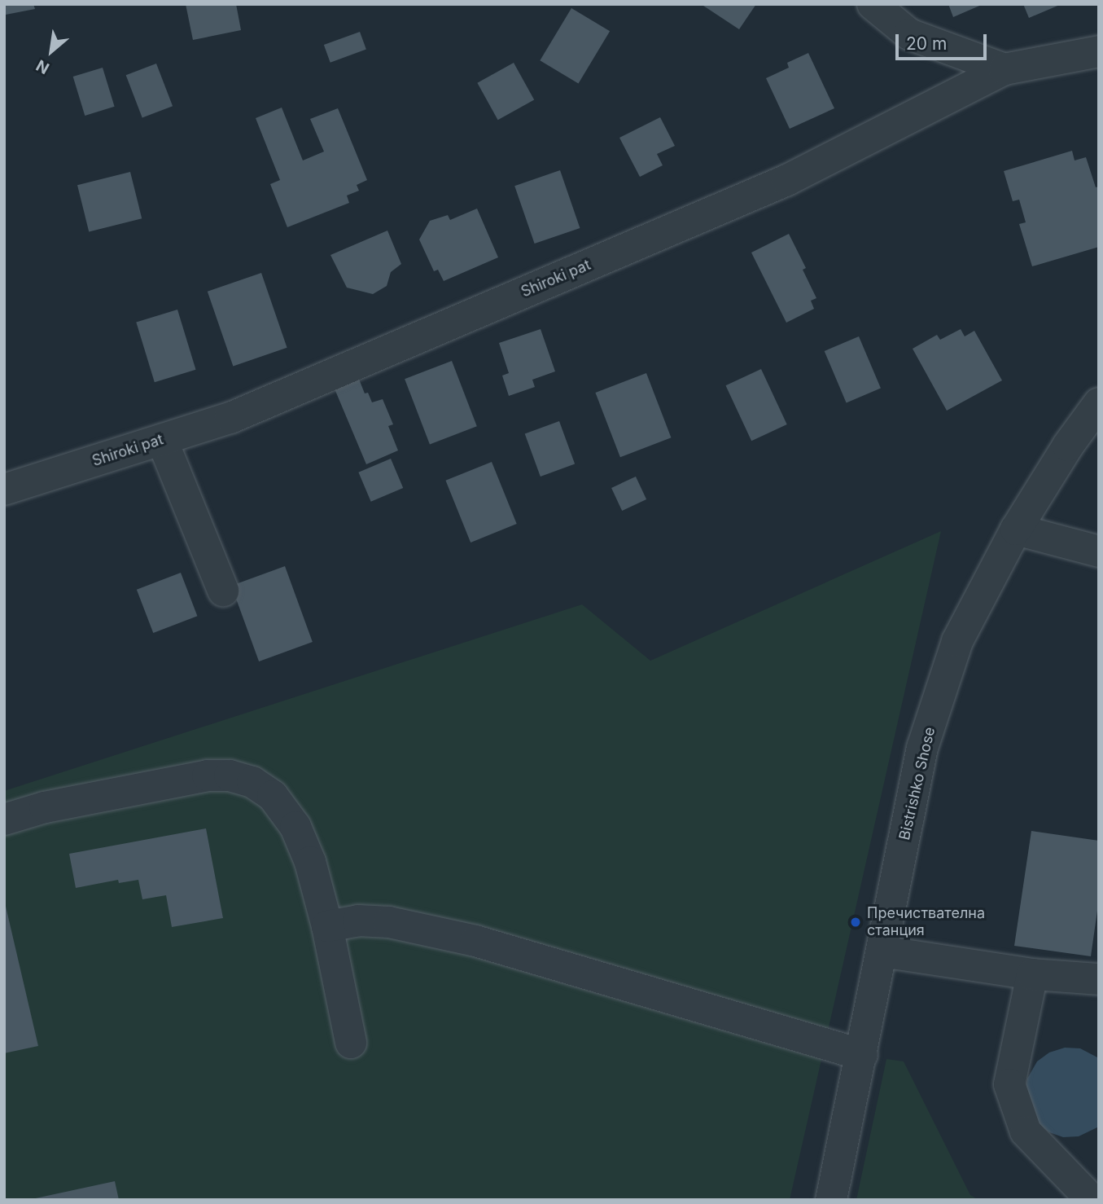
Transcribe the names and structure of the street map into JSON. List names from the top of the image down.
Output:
{
  "streets": {
    "street": ["Shiroki pat", "Bistrishko Shose"]
  },
  "places": ["Пречиствателна станция"],
  "scale_bar": "20 m",
  "north": "bottom left"
}
